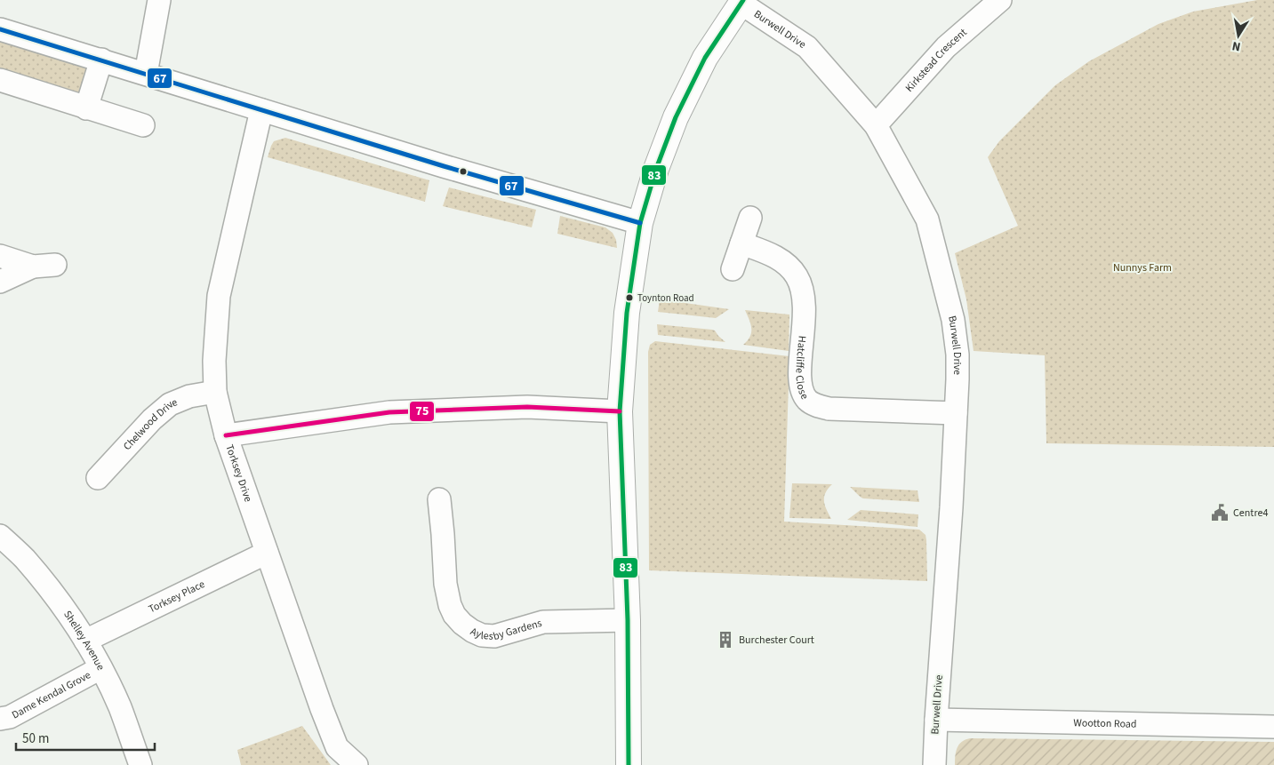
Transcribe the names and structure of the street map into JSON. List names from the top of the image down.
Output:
{
  "streets": {
    "street": [
      "Burwell Drive",
      "Kirkstead Crescent",
      "Hatcliffe Close",
      "Chelwood Drive",
      "Torksey Drive",
      "Torksey Place",
      "Aylesby Gardens",
      "Shelley Avenue",
      "Dame Kendal Grove",
      "Wootton Road"
    ]
  },
  "crossings": [
    ["Burwell Drive", "Kirkstead Crescent"],
    ["Burwell Drive", "Hatcliffe Close"],
    ["Burwell Drive", "Wootton Road"],
    ["Chelwood Drive", "Torksey Drive"],
    ["Torksey Drive", "Torksey Place"],
    ["Torksey Place", "Shelley Avenue"],
    ["Shelley Avenue", "Dame Kendal Grove"]
  ],
  "parks": ["Nunnys Farm"],
  "places": {
    "other": ["Toynton Road"],
    "public building": ["Centre4"],
    "building": ["Burchester Court"]
  },
  "lines": ["transit line 83", "transit line 67", "transit line 75"],
  "scale_bar": "50 m",
  "north": "bottom"
}
